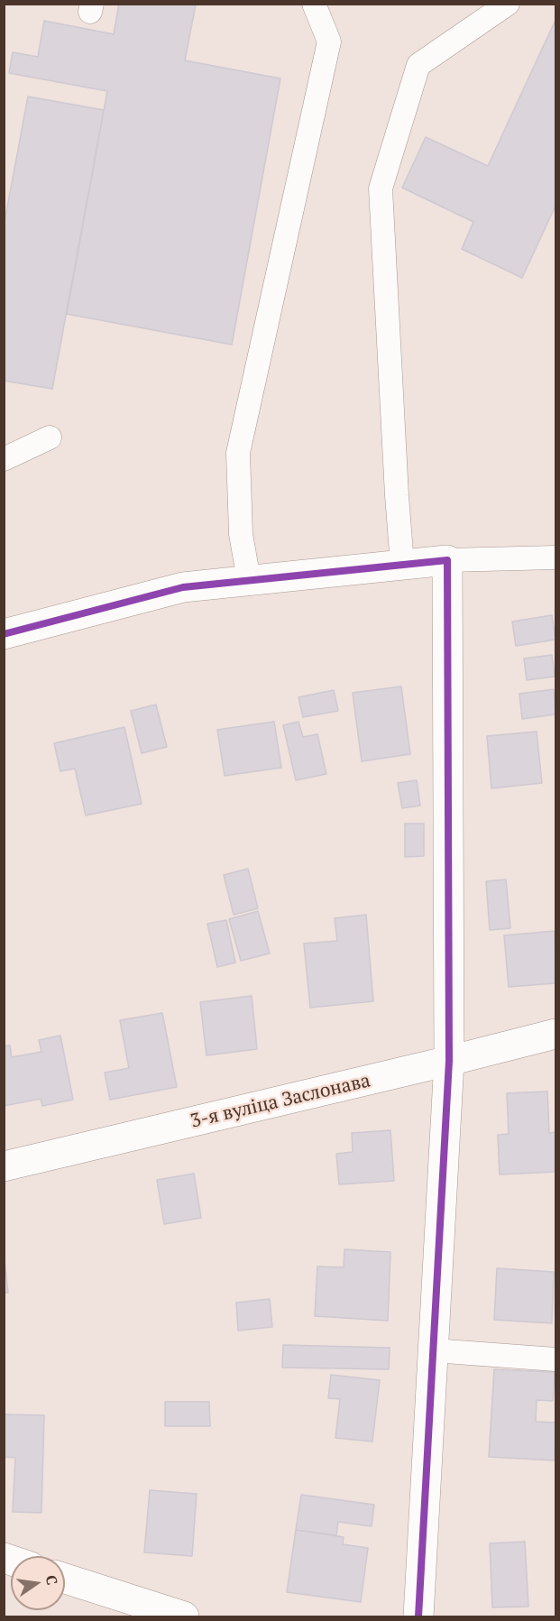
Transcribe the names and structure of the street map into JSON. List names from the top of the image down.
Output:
{
  "streets": {
    "street": ["3-я вуліца Заслонава"]
  },
  "north": "right"
}
